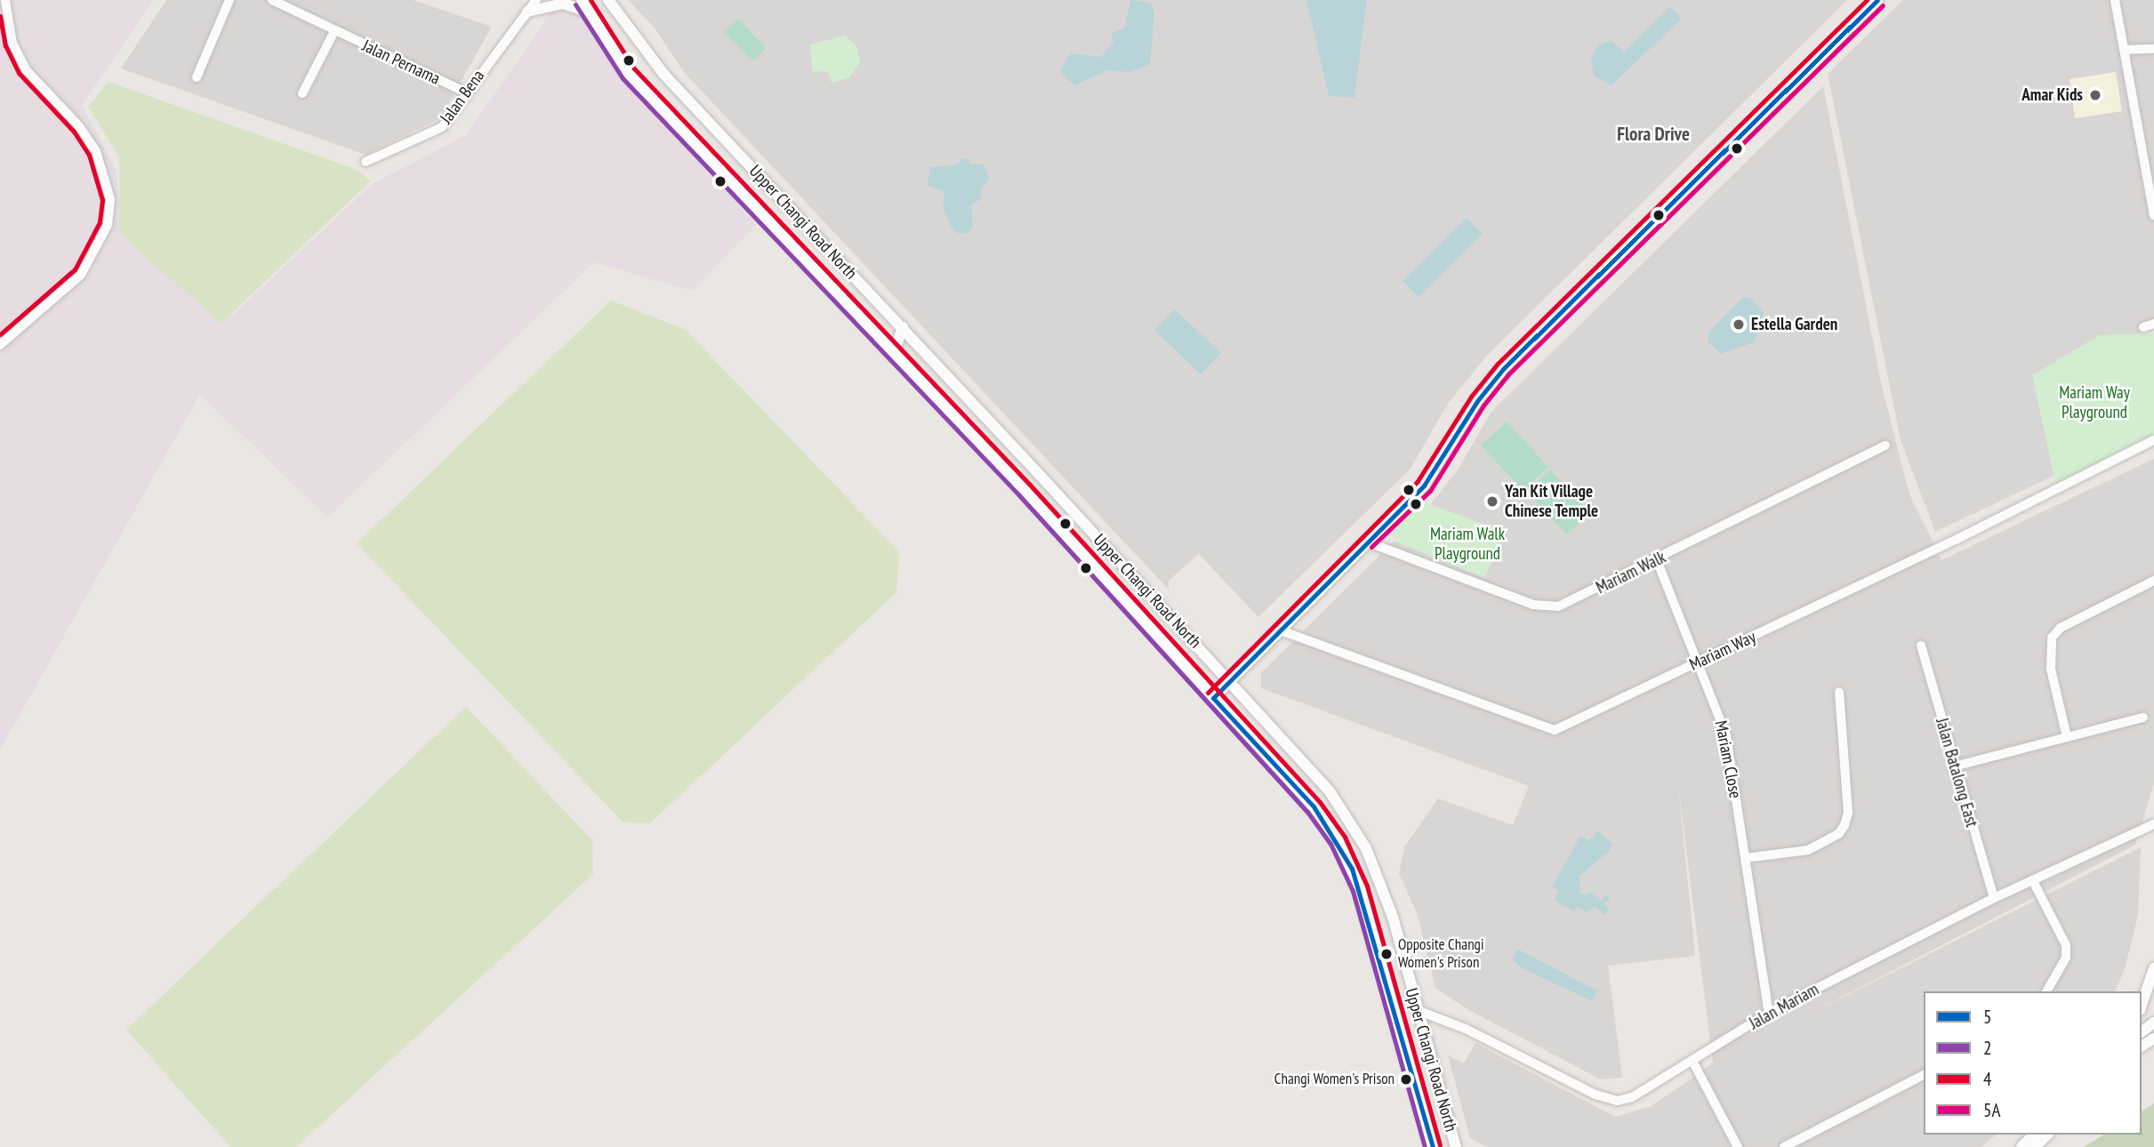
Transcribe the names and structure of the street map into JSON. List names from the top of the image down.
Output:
{
  "streets": {
    "street": [
      "Jalan Pernama",
      "Jalan Bena",
      "Upper Changi Road North",
      "Mariam Walk",
      "Mariam Way",
      "Mariam Close",
      "Jalan Batalong East",
      "Jalan Mariam"
    ]
  },
  "crossings": [
    ["Jalan Pernama", "Jalan Bena"],
    ["Upper Changi Road North", "Jalan Mariam"],
    ["Mariam Walk", "Mariam Close"],
    ["Mariam Way", "Mariam Close"],
    ["Mariam Close", "Jalan Mariam"],
    ["Jalan Batalong East", "Jalan Mariam"]
  ],
  "districts": ["Flora Drive"],
  "parks": ["Mariam Way Playground", "Mariam Walk Playground"],
  "places": [
    "Amar Kids",
    "Estella Garden",
    "Yan Kit Village Chinese Temple",
    "Opposite Changi Women's Prison",
    "Changi Women's Prison"
  ],
  "lines": [
    "transit line 5",
    "transit line 4",
    "transit line 2",
    "transit line 5A"
  ],
  "legend": [
    "5",
    "2",
    "4",
    "5A"
  ]
}
